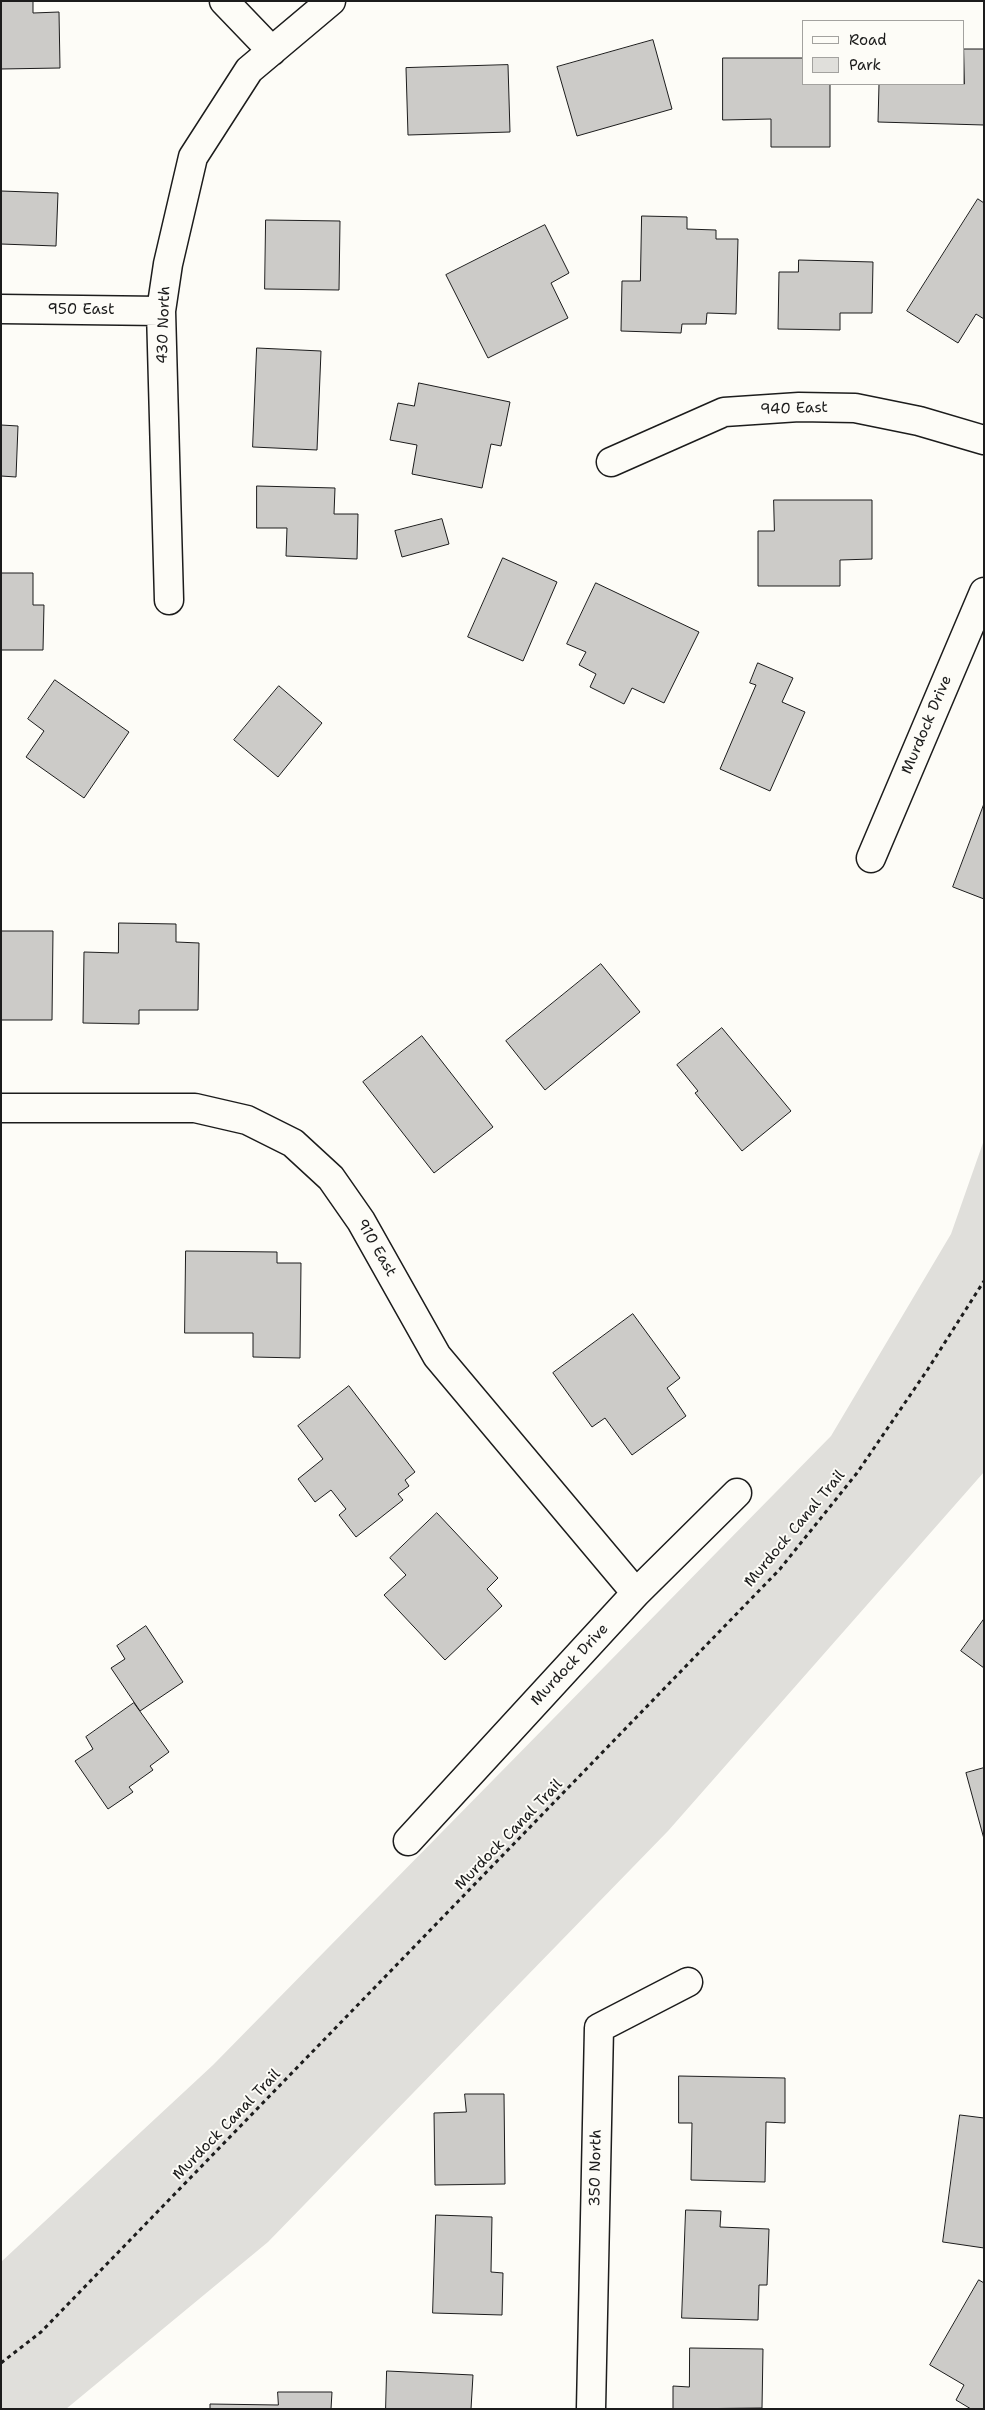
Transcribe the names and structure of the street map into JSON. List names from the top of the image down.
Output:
{
  "streets": {
    "street": [
      "950 East",
      "430 North",
      "940 East",
      "Murdock Drive",
      "910 East",
      "350 North"
    ],
    "path": ["Murdock Canal Trail"]
  },
  "crossings": [
    ["950 East", "430 North"],
    ["Murdock Drive", "910 East"]
  ],
  "legend": ["Road", "Park"]
}
